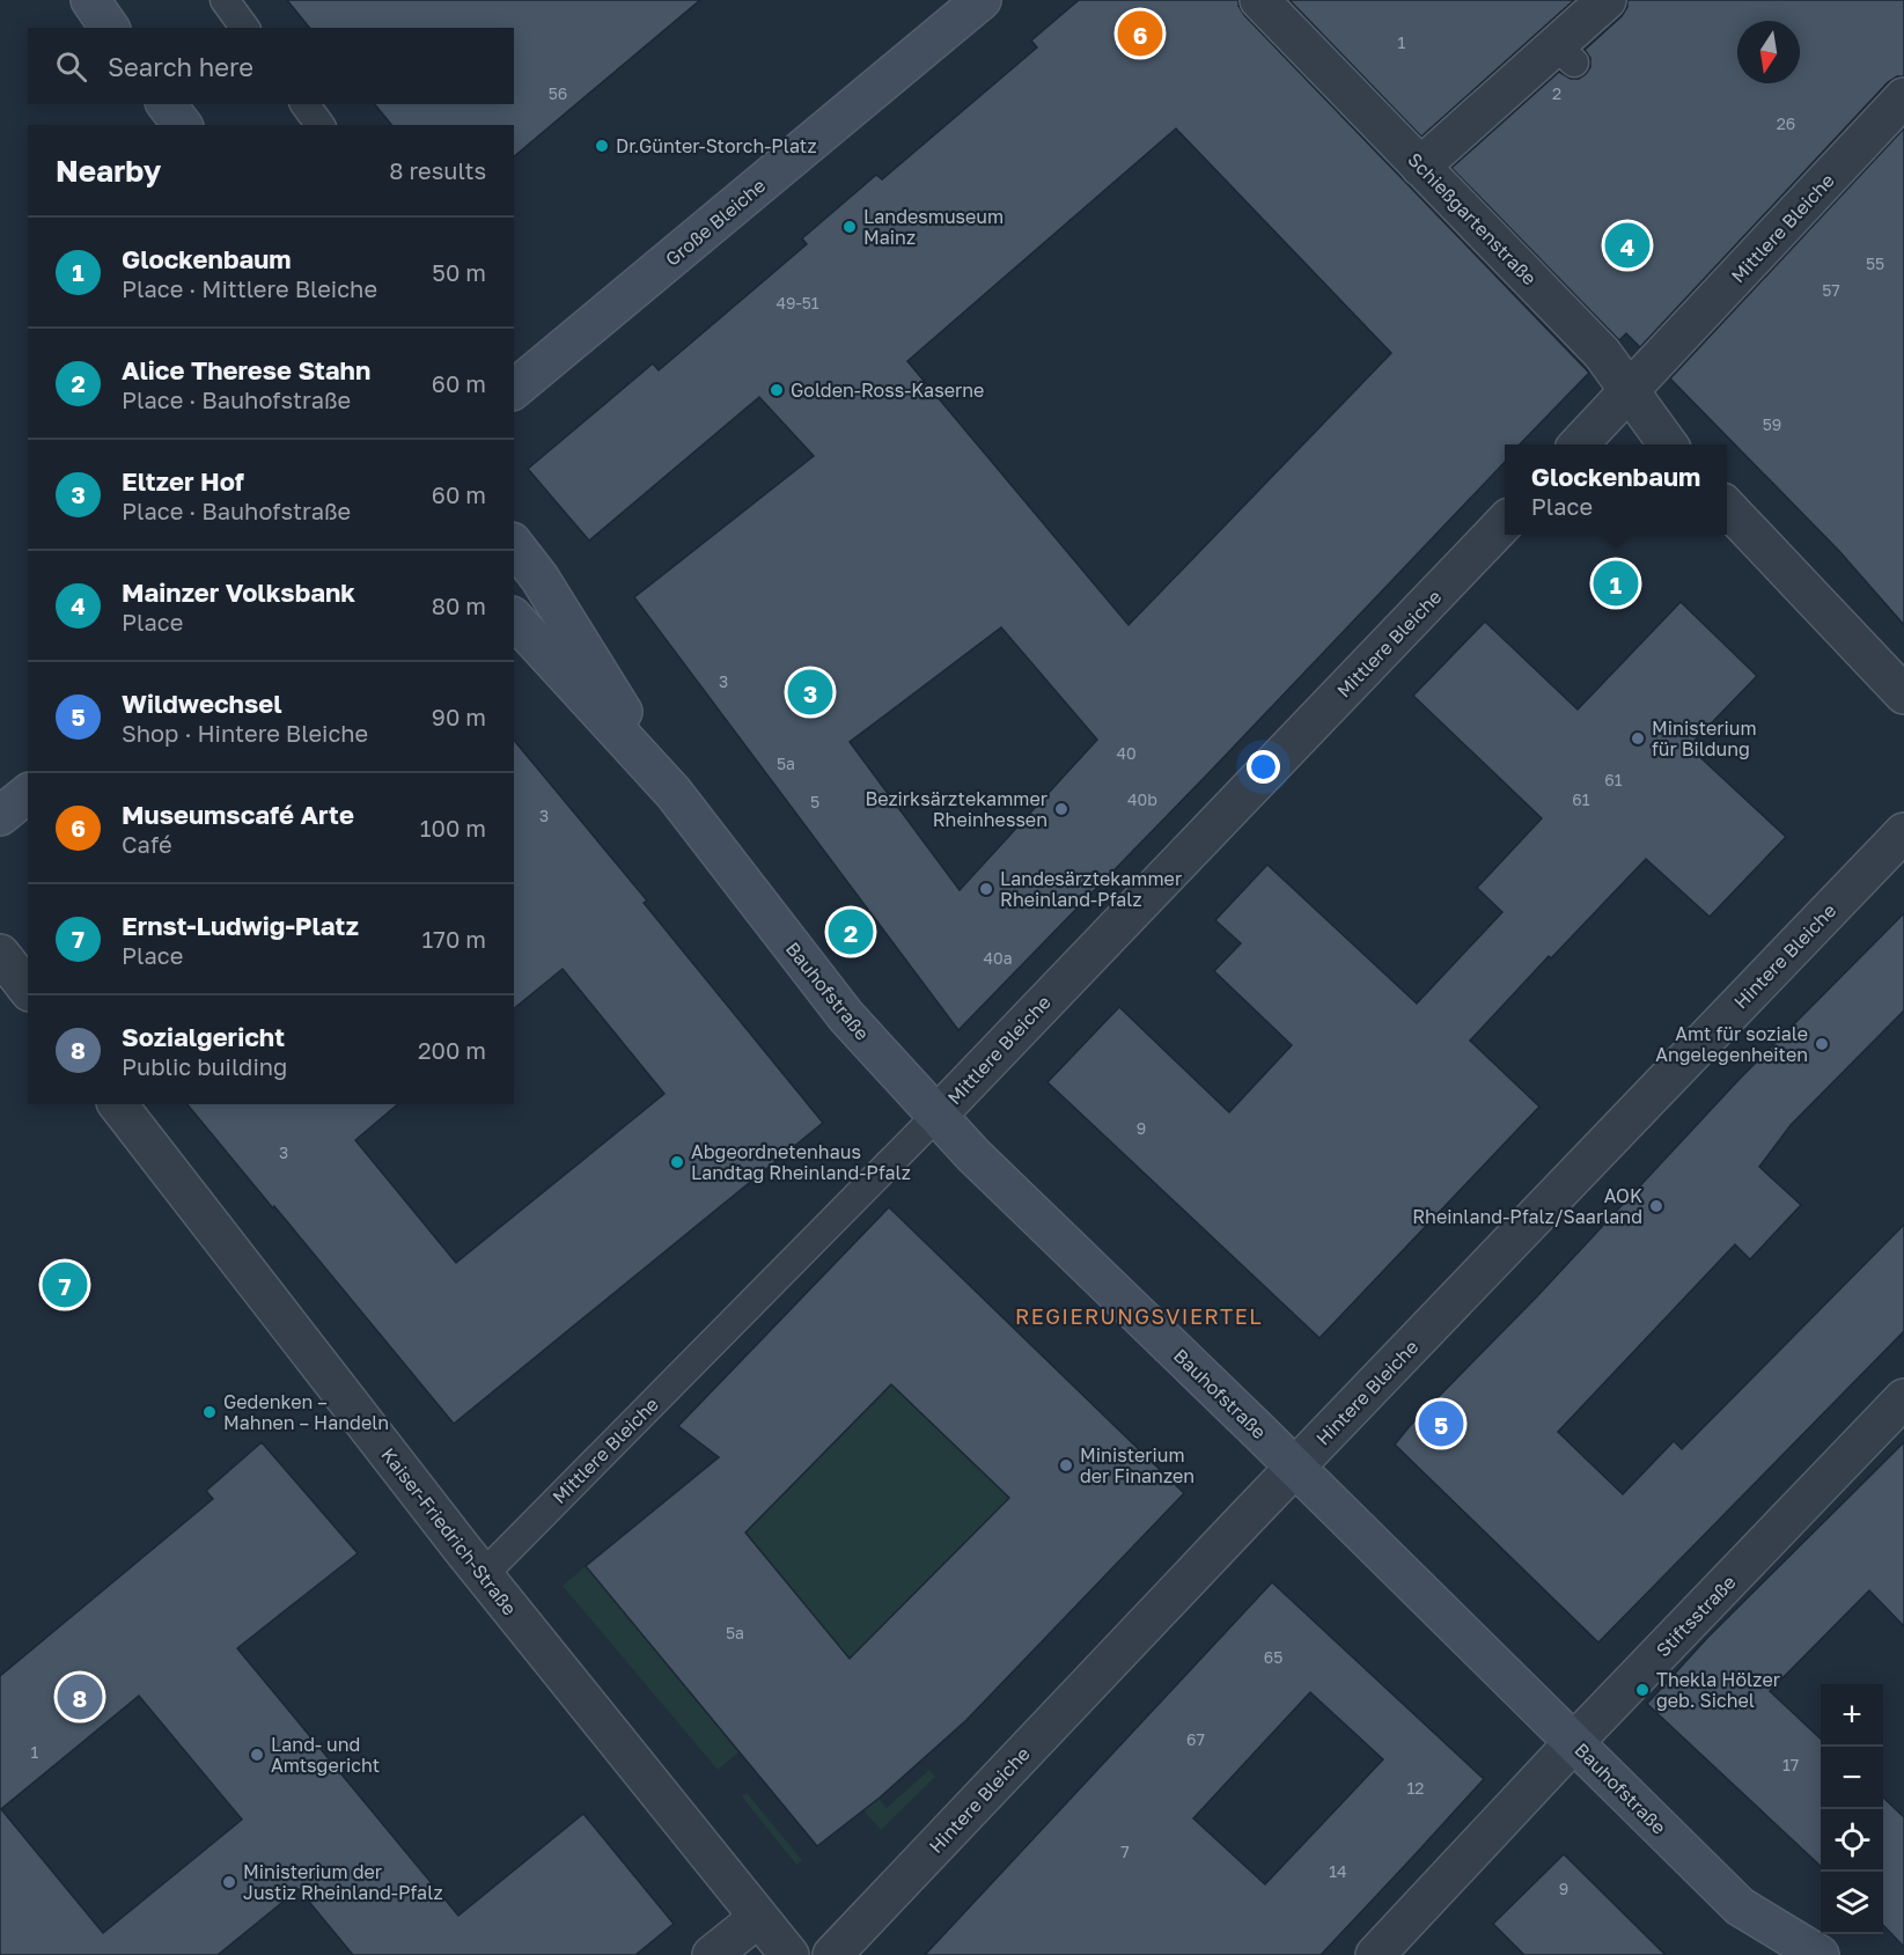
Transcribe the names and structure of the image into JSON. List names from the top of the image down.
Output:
{
  "streets": {
    "street": [
      "Schießgartenstraße",
      "Große Bleiche",
      "Mittlere Bleiche",
      "Hintere Bleiche",
      "Bauhofstraße",
      "Kaiser-Friedrich-Straße",
      "Stiftsstraße"
    ]
  },
  "crossings": [
    ["Schießgartenstraße", "Mittlere Bleiche"],
    ["Mittlere Bleiche", "Bauhofstraße"],
    ["Mittlere Bleiche", "Kaiser-Friedrich-Straße"],
    ["Hintere Bleiche", "Bauhofstraße"],
    ["Bauhofstraße", "Stiftsstraße"]
  ],
  "districts": ["REGIERUNGSVIERTEL"],
  "places": [
    "Dr.Günter-Storch-Platz",
    "Landesmuseum Mainz",
    "Golden-Ross-Kaserne",
    "Ministerium für Bildung",
    "Bezirksärztekammer Rheinhessen",
    "Landesärztekammer Rheinland-Pfalz",
    "Amt für soziale Angelegenheiten",
    "Abgeordnetenhaus Landtag Rheinland-Pfalz",
    "AOK Rheinland-Pfalz/Saarland",
    "Gedenken – Mahnen – Handeln",
    "Ministerium der Finanzen",
    "Thekla Hölzer geb. Sichel",
    "Land- und Amtsgericht",
    "Ministerium der Justiz Rheinland-Pfalz"
  ],
  "house_numbers": [
    "1",
    "56",
    "2",
    "26",
    "55",
    "57",
    "49-51",
    "59",
    "3",
    "40",
    "5a",
    "61",
    "40b",
    "61",
    "5",
    "3",
    "40a",
    "9",
    "3",
    "5a",
    "65",
    "67",
    "1",
    "17",
    "12",
    "7",
    "14",
    "9"
  ],
  "north": "bottom",
  "page": {
    "pins": [
      "6",
      "4",
      "1",
      "3",
      "2",
      "7",
      "5",
      "8"
    ],
    "search": "Search here",
    "heading": ["Nearby", "8 results"],
    "list": [
      {
        "mark": "1",
        "name": "Glockenbaum",
        "note": "Place · Mittlere Bleiche",
        "value": "50 m"
      },
      {
        "mark": "2",
        "name": "Alice Therese Stahn",
        "note": "Place · Bauhofstraße",
        "value": "60 m"
      },
      {
        "mark": "3",
        "name": "Eltzer Hof",
        "note": "Place · Bauhofstraße",
        "value": "60 m"
      },
      {
        "mark": "4",
        "name": "Mainzer Volksbank",
        "note": "Place",
        "value": "80 m"
      },
      {
        "mark": "5",
        "name": "Wildwechsel",
        "note": "Shop · Hintere Bleiche",
        "value": "90 m"
      },
      {
        "mark": "6",
        "name": "Museumscafé Arte",
        "note": "Café",
        "value": "100 m"
      },
      {
        "mark": "7",
        "name": "Ernst-Ludwig-Platz",
        "note": "Place",
        "value": "170 m"
      },
      {
        "mark": "8",
        "name": "Sozialgericht",
        "note": "Public building",
        "value": "200 m"
      }
    ],
    "popup": ["Glockenbaum", "Place"],
    "map_buttons": ["+", "−"]
  }
}
